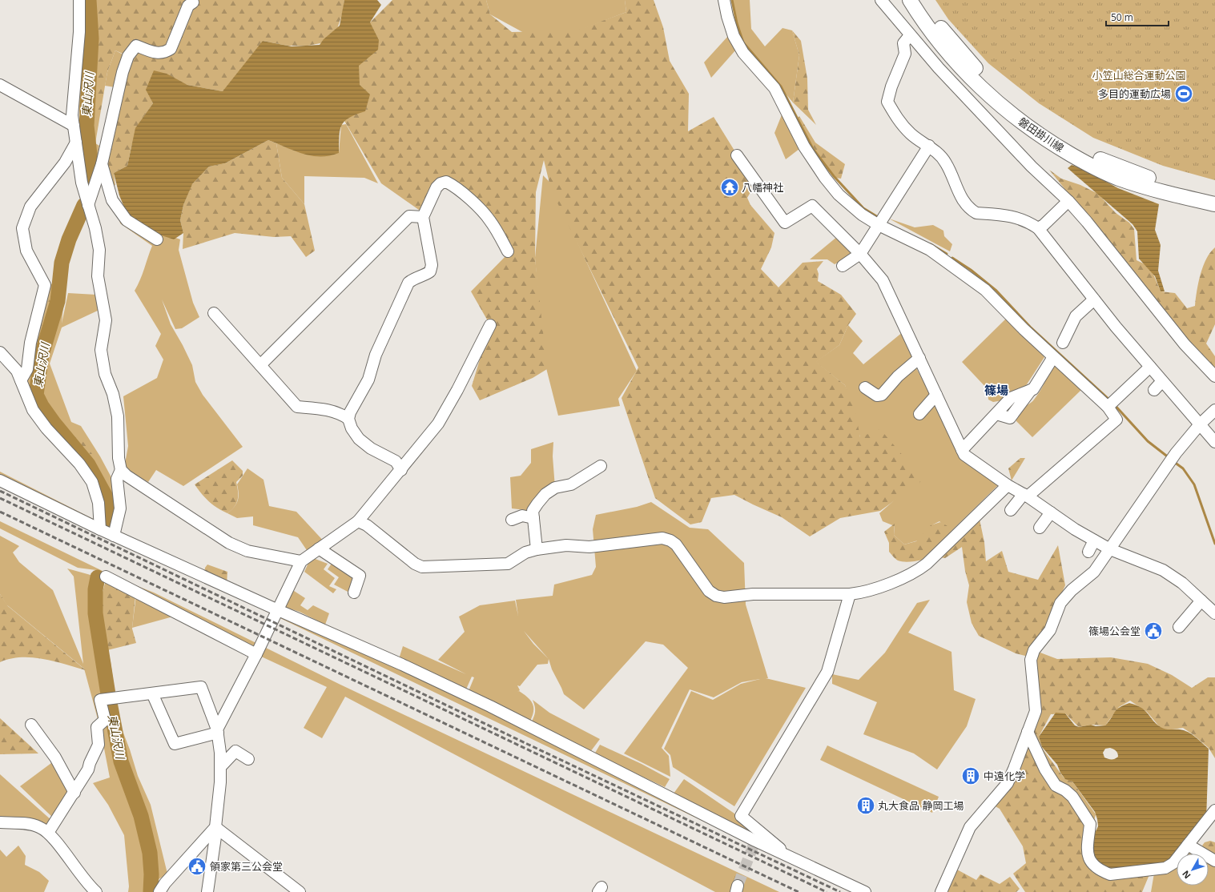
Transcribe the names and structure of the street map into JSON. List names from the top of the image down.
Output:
{
  "streets": {
    "main road": ["磐田掛川線"]
  },
  "districts": ["篠場"],
  "water": ["東山沢川"],
  "parks": ["小笠山総合運動公園"],
  "places": {
    "sports": ["多目的運動広場"],
    "temple": ["八幡神社"],
    "public building": ["篠場公会堂", "領家第三公会堂"],
    "building": ["中遠化学", "丸大食品 静岡工場"]
  },
  "scale_bar": "50 m",
  "north": "bottom left"
}
